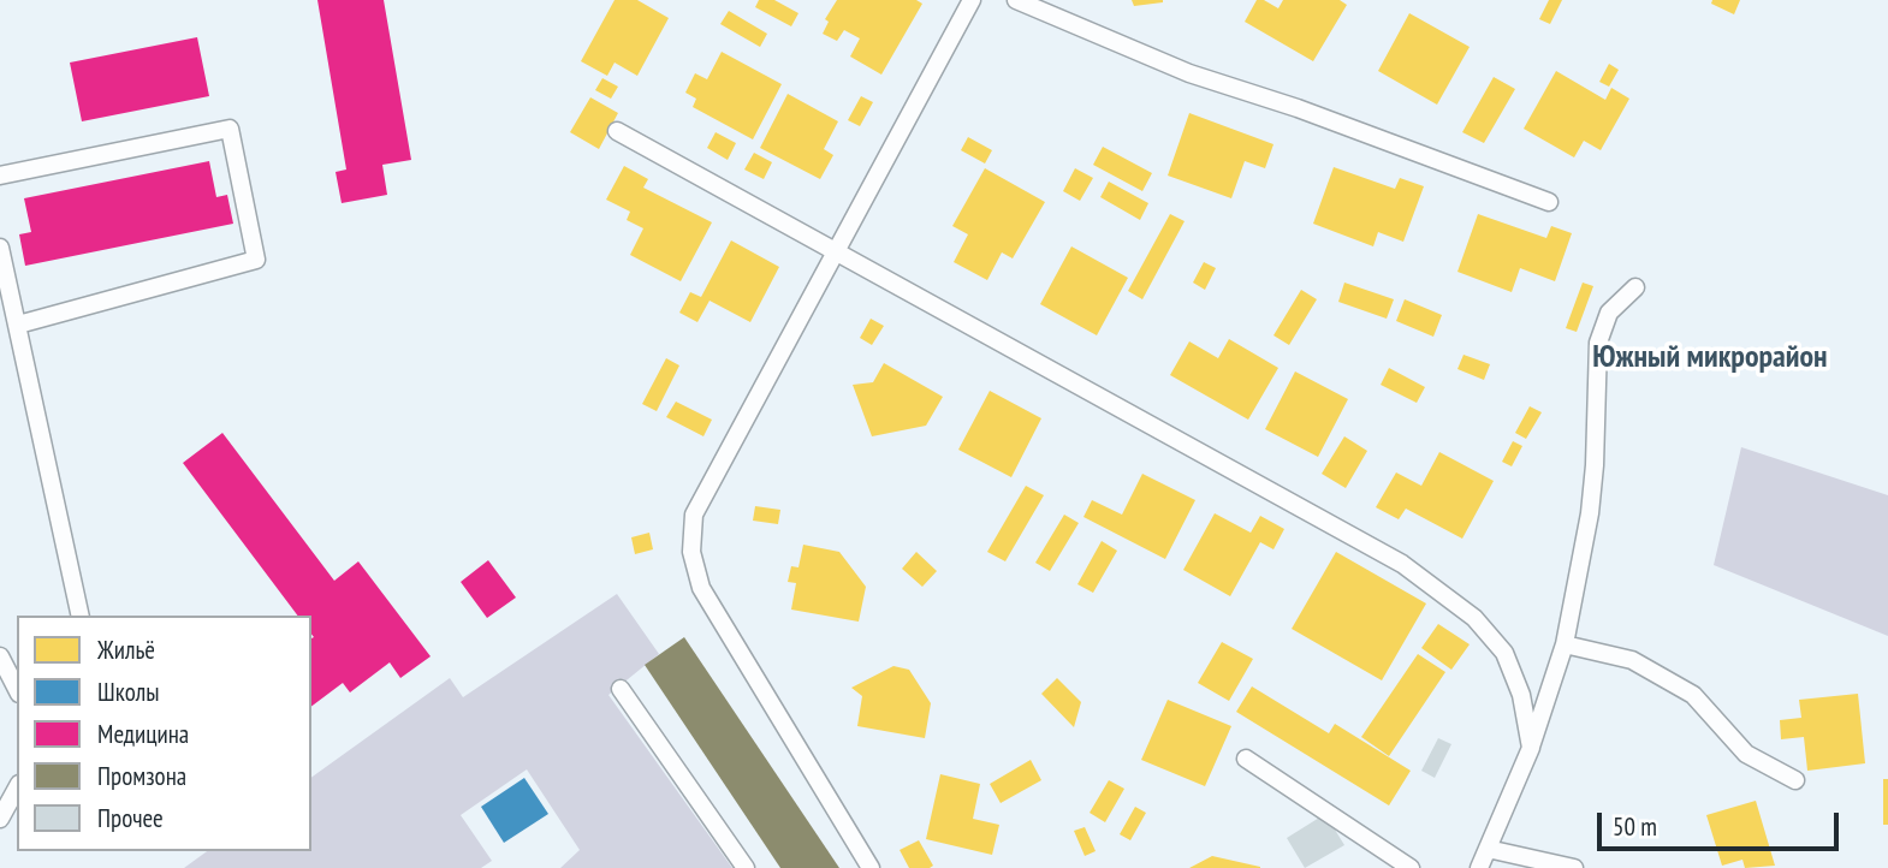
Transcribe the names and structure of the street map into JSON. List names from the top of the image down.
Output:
{
  "districts": ["Южный микрорайон"],
  "legend": [
    "Жильё",
    "Школы",
    "Медицина",
    "Промзона",
    "Прочее"
  ],
  "scale_bar": "50 m"
}
